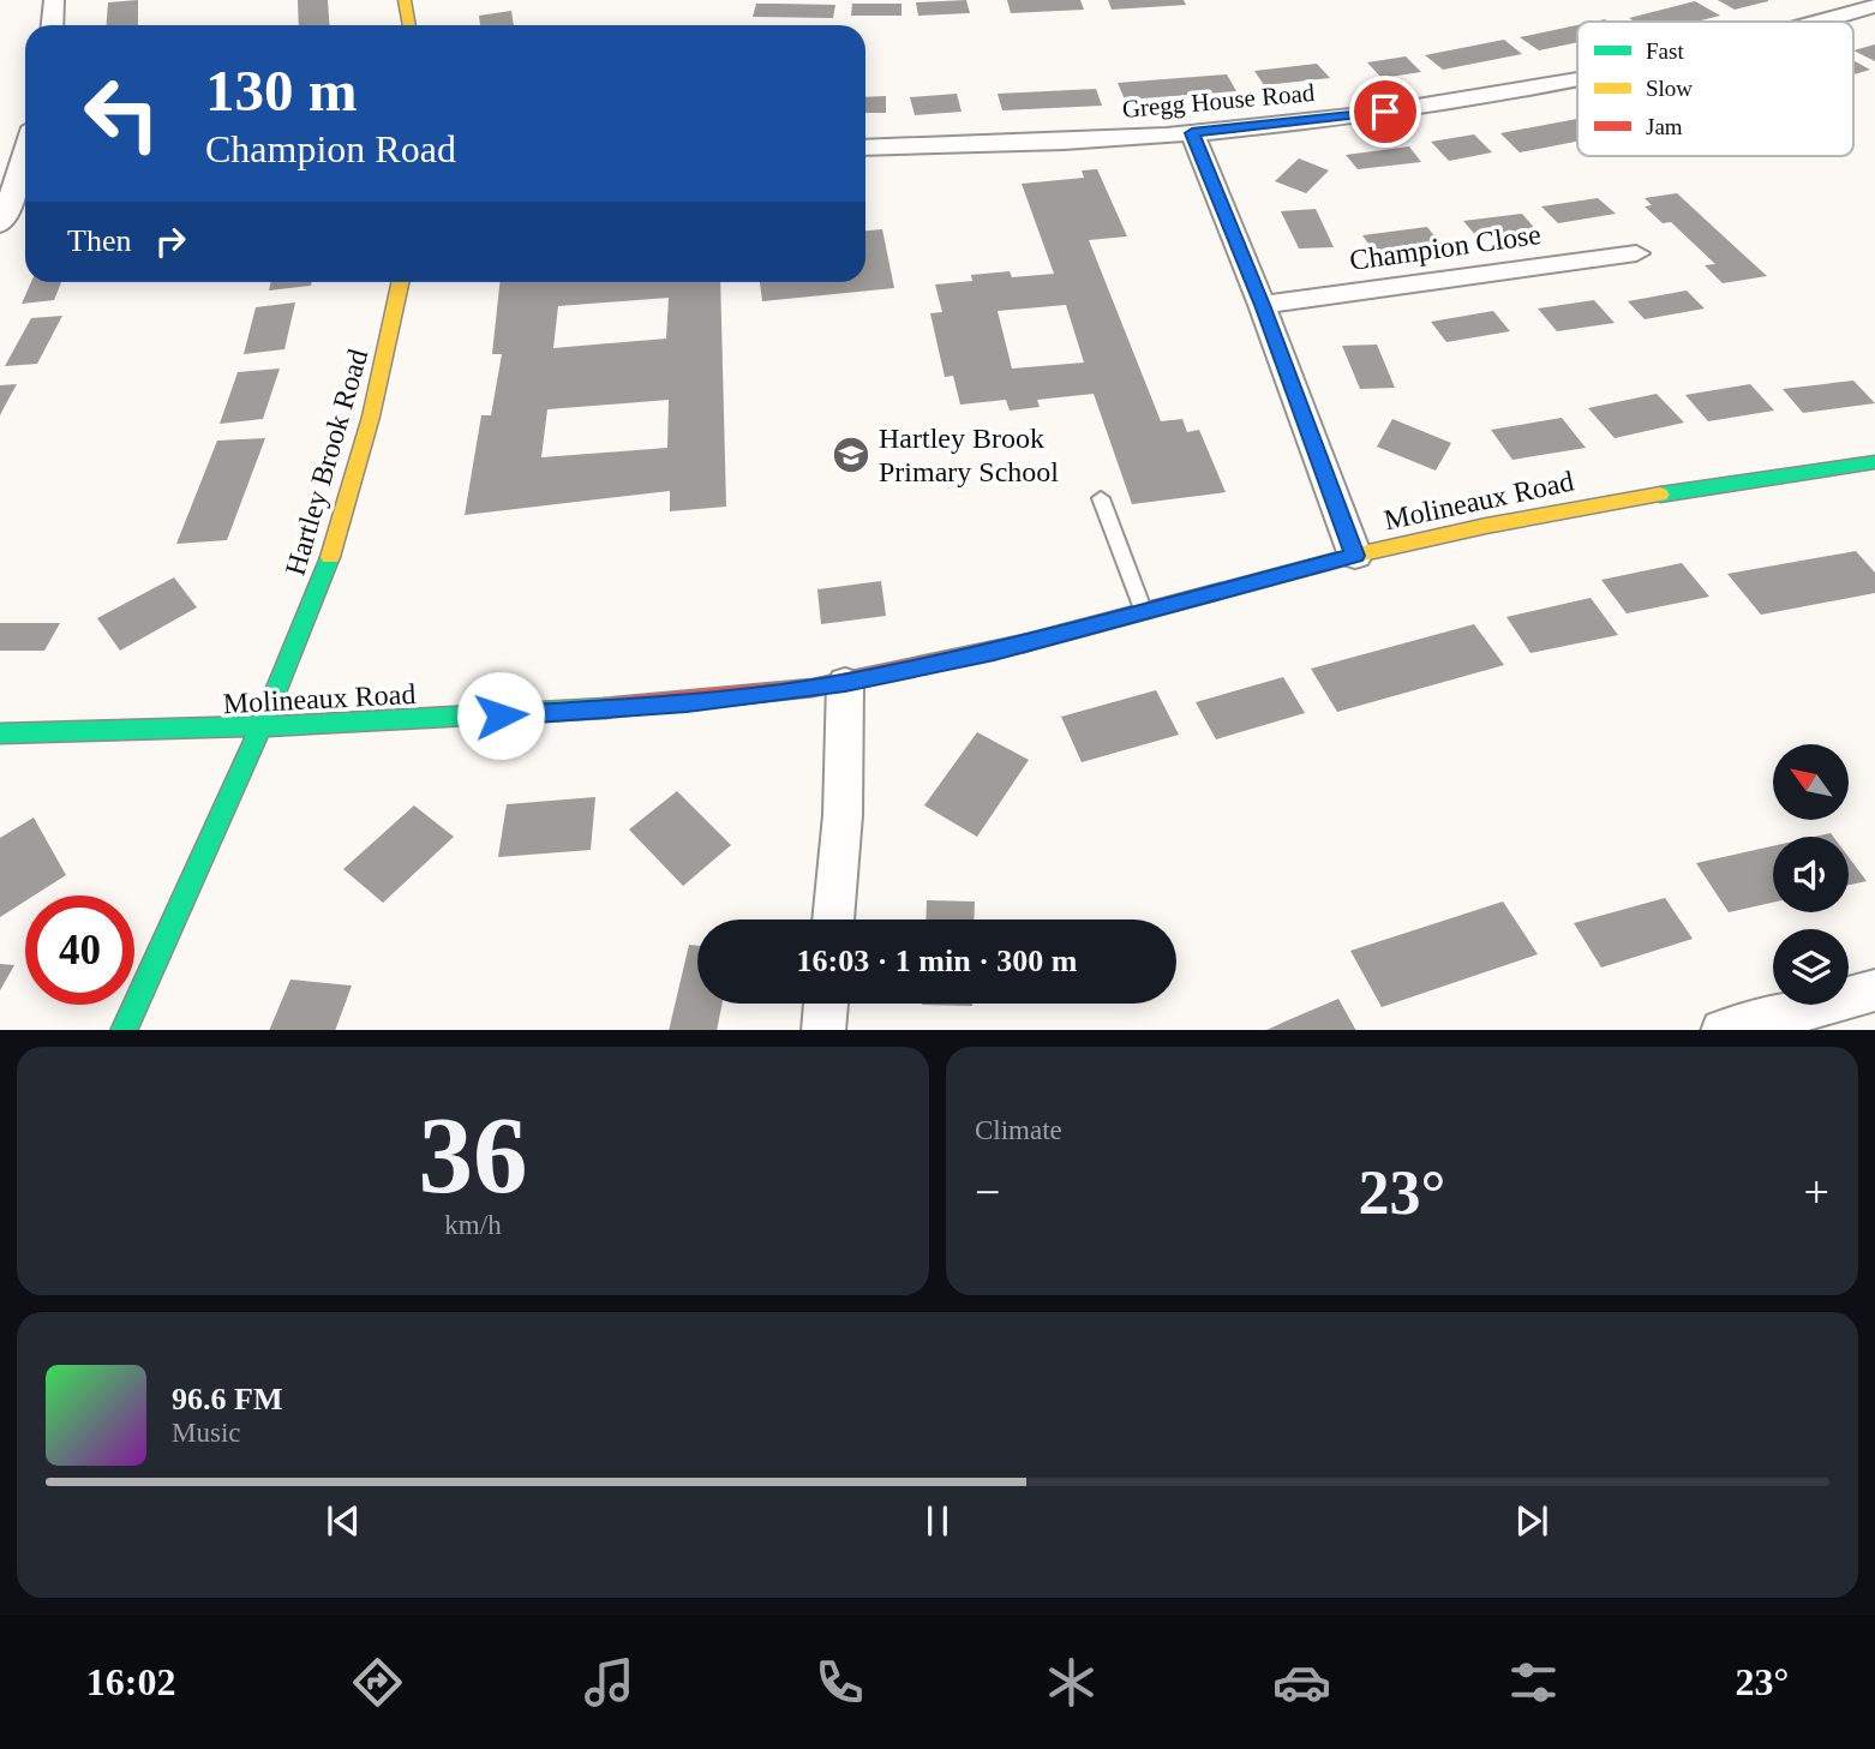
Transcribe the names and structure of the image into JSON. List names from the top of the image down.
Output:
{
  "streets": {
    "street": [
      "Gregg House Road",
      "Champion Close",
      "Hartley Brook Road",
      "Molineaux Road"
    ]
  },
  "crossings": [
    ["Hartley Brook Road", "Molineaux Road"]
  ],
  "places": {
    "school or university": ["Hartley Brook Primary School"]
  },
  "legend": ["Fast", "Slow", "Jam"],
  "north": "top left",
  "page": {
    "turn": ["130 m", "Champion Road"],
    "then": "Then",
    "limit": "40",
    "trip": "16:03 · 1 min · 300 m",
    "tile": [
      ["36", "km/h"],
      "Climate"
    ],
    "heat": ["−", "23°", "+"],
    "song": ["96.6 FM", "Music"],
    "tabs": ["16:02", "23°"]
  }
}
